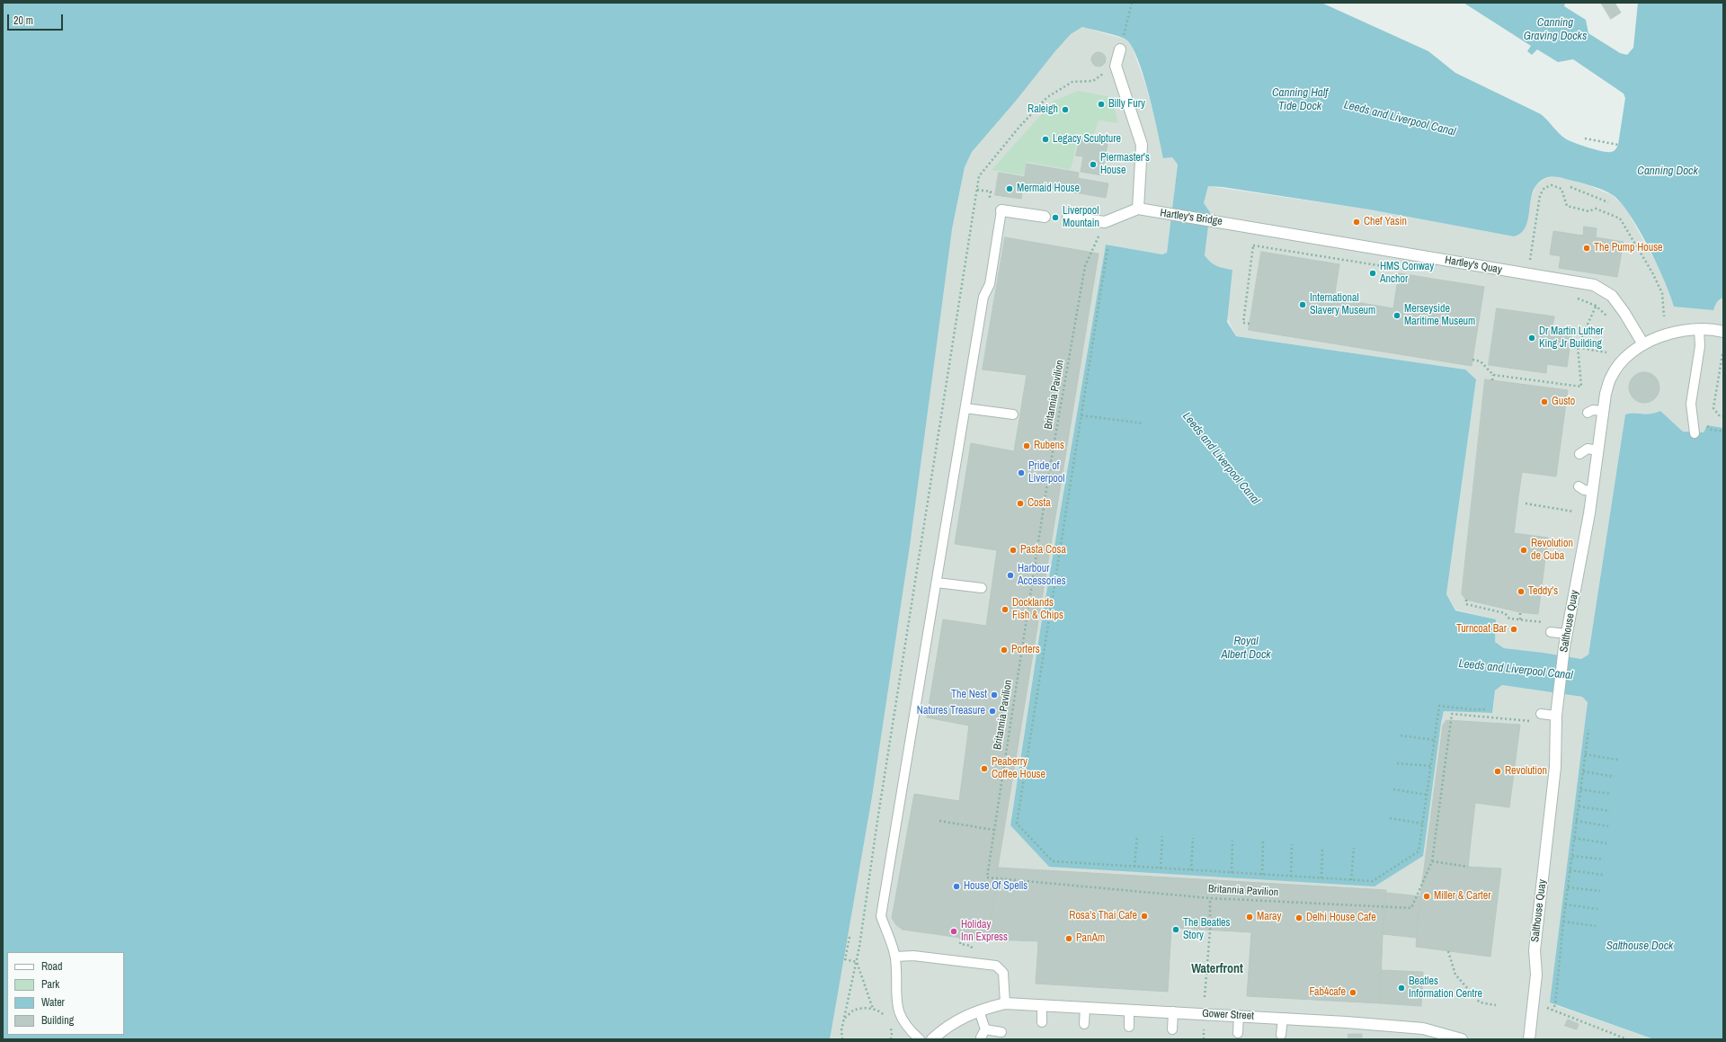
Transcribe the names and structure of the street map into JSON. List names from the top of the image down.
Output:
{
  "streets": {
    "street": [
      "Hartley's Bridge",
      "Hartley's Quay",
      "Salthouse Quay",
      "Gower Street"
    ],
    "path": ["Britannia Pavilion"]
  },
  "crossings": [
    ["Hartley's Bridge", "Hartley's Quay"],
    ["Hartley's Quay", "Salthouse Quay"]
  ],
  "districts": ["Waterfront"],
  "water": [
    "Canning Graving Docks",
    "Canning Half Tide Dock",
    "Leeds and Liverpool Canal",
    "Canning Dock",
    "Royal Albert Dock",
    "Salthouse Dock"
  ],
  "places": [
    "Billy Fury",
    "Raleigh",
    "Legacy Sculpture",
    "Piermaster's House",
    "Mermaid House",
    "Liverpool Mountain",
    "Chef Yasin",
    "The Pump House",
    "HMS Conway Anchor",
    "International Slavery Museum",
    "Merseyside Maritime Museum",
    "Dr Martin Luther King Jr Building",
    "Gusto",
    "Rubens",
    "Pride of Liverpool",
    "Costa",
    "Pasta Cosa",
    "Revolution de Cuba",
    "Harbour Accessories",
    "Teddy's",
    "Docklands Fish & Chips",
    "Turncoat Bar",
    "Porters",
    "The Nest",
    "Natures Treasure",
    "Peaberry Coffee House",
    "Revolution",
    "House Of Spells",
    "Miller & Carter",
    "Rosa's Thai Cafe",
    "Maray",
    "Delhi House Cafe",
    "The Beatles Story",
    "Holiday Inn Express",
    "PanAm",
    "Beatles Information Centre",
    "Fab4cafe"
  ],
  "legend": [
    "Road",
    "Park",
    "Water",
    "Building"
  ],
  "scale_bar": "20 m"
}
